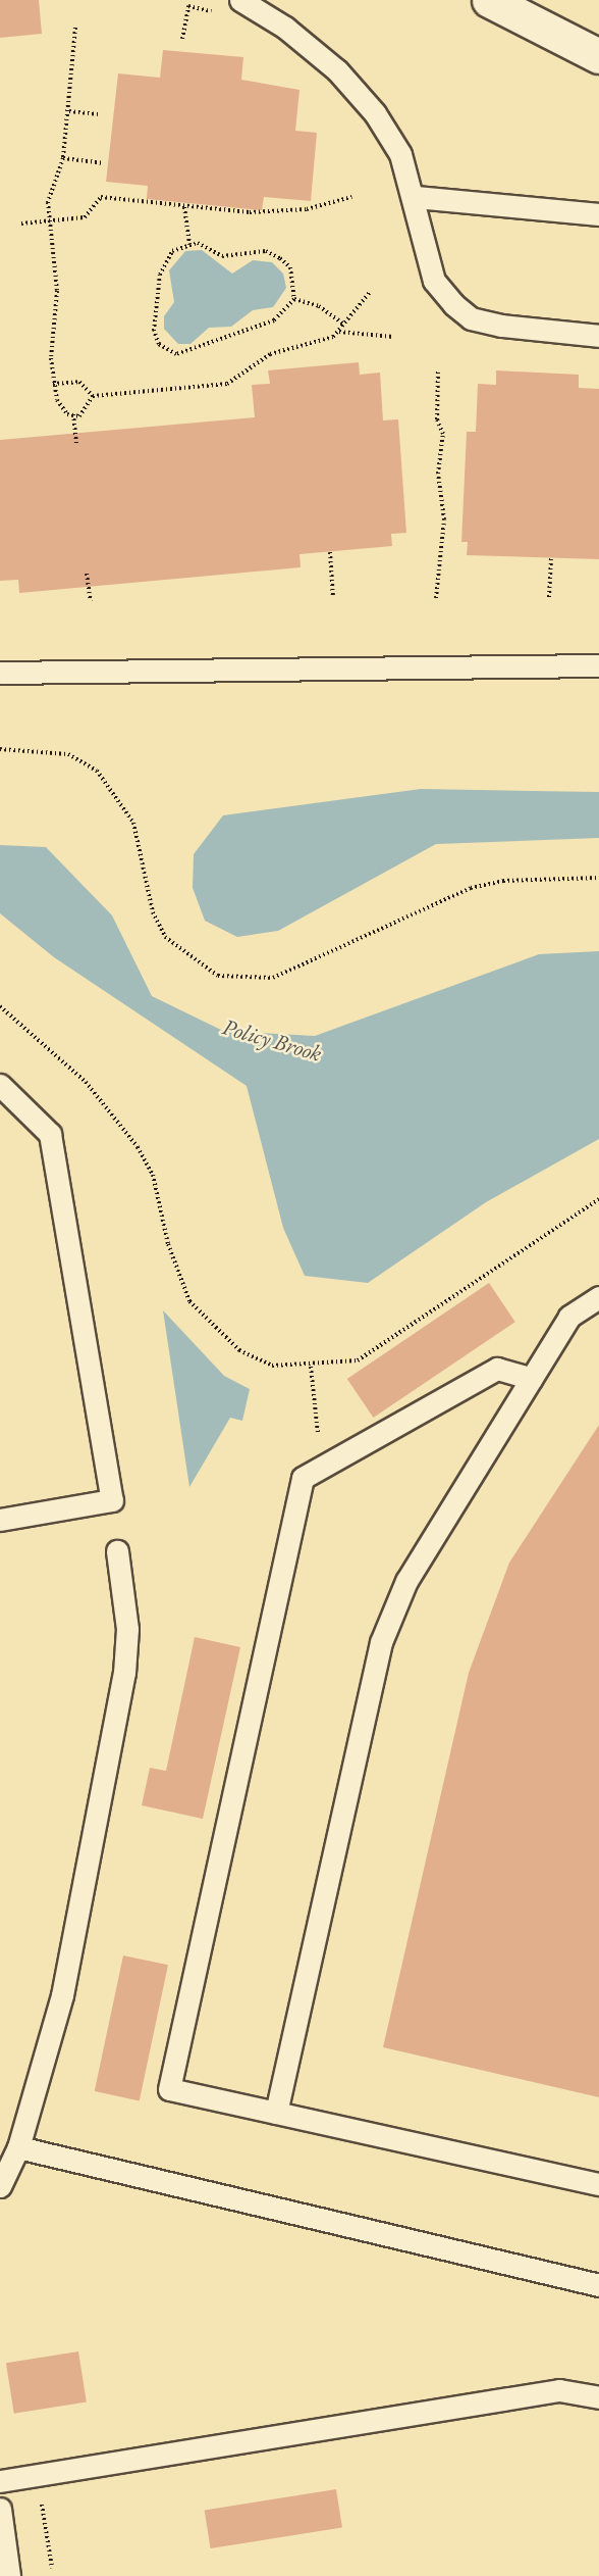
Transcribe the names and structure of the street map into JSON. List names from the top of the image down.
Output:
{
  "water": ["Policy Brook"]
}
